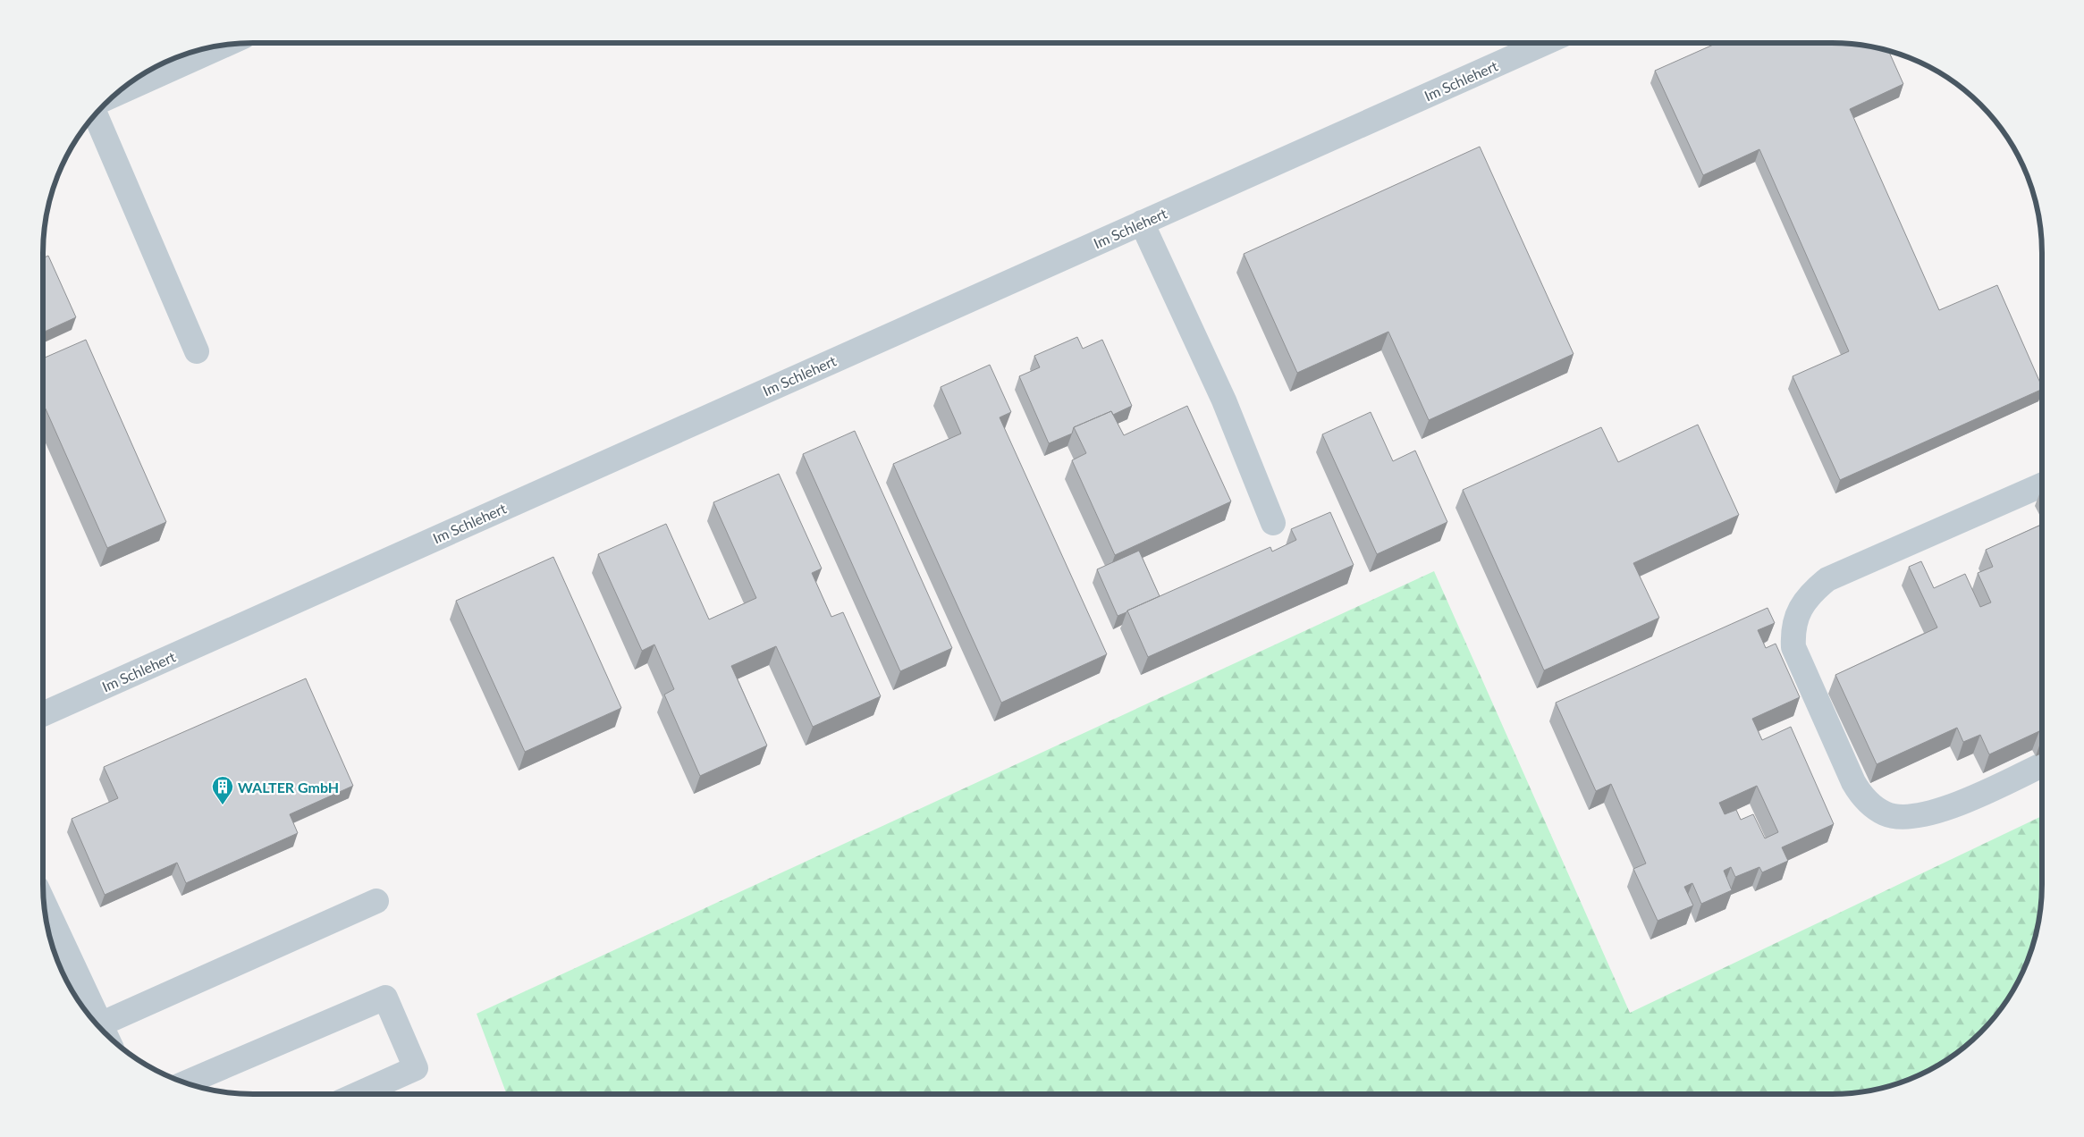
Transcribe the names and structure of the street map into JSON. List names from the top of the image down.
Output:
{
  "streets": {
    "street": ["Im Schlehert"]
  },
  "places": {
    "building": ["WALTER GmbH"]
  }
}
